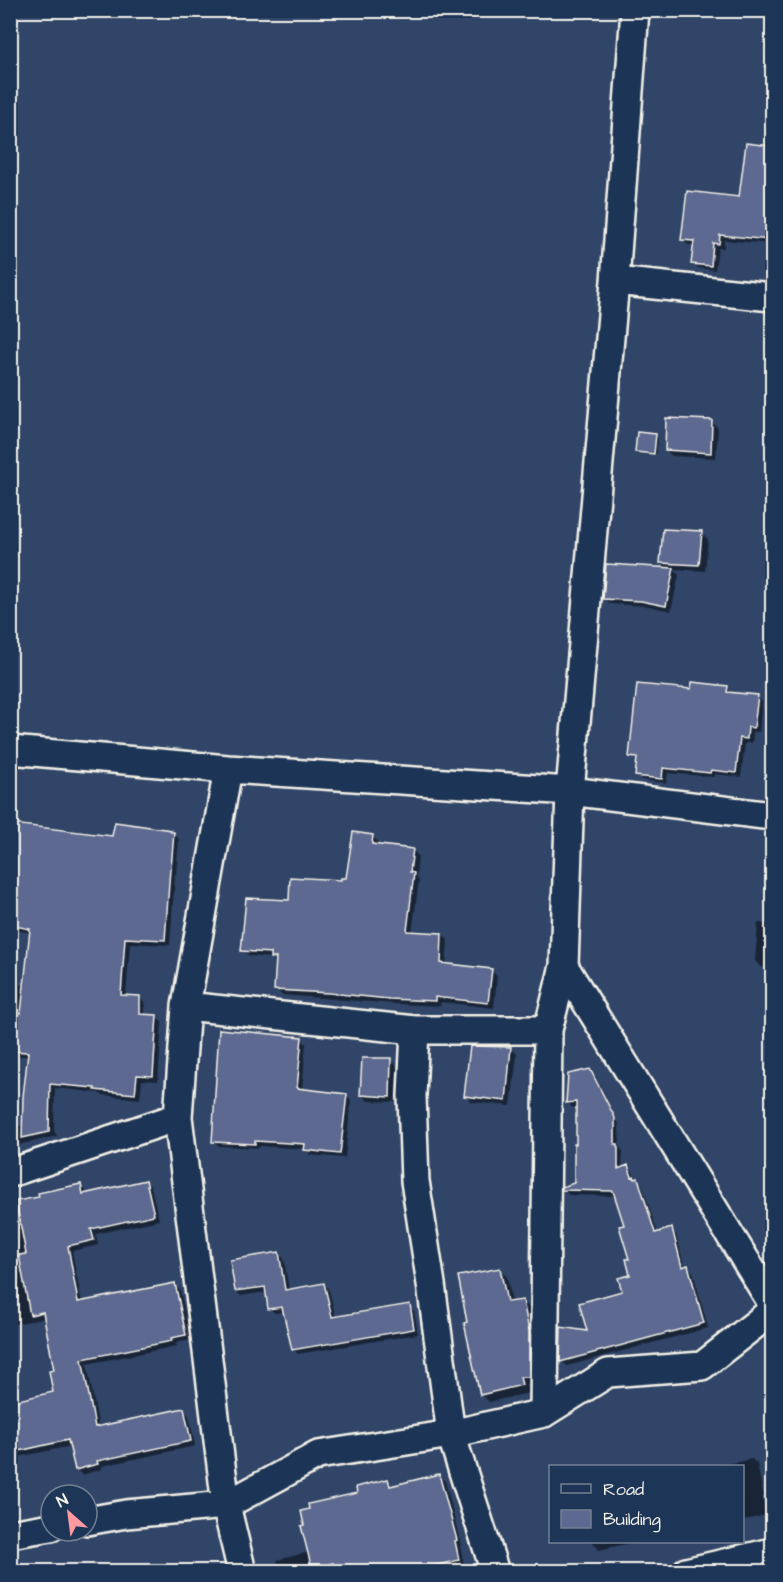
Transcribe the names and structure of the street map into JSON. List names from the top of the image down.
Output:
{
  "legend": ["Road", "Building"],
  "north": "top left"
}
